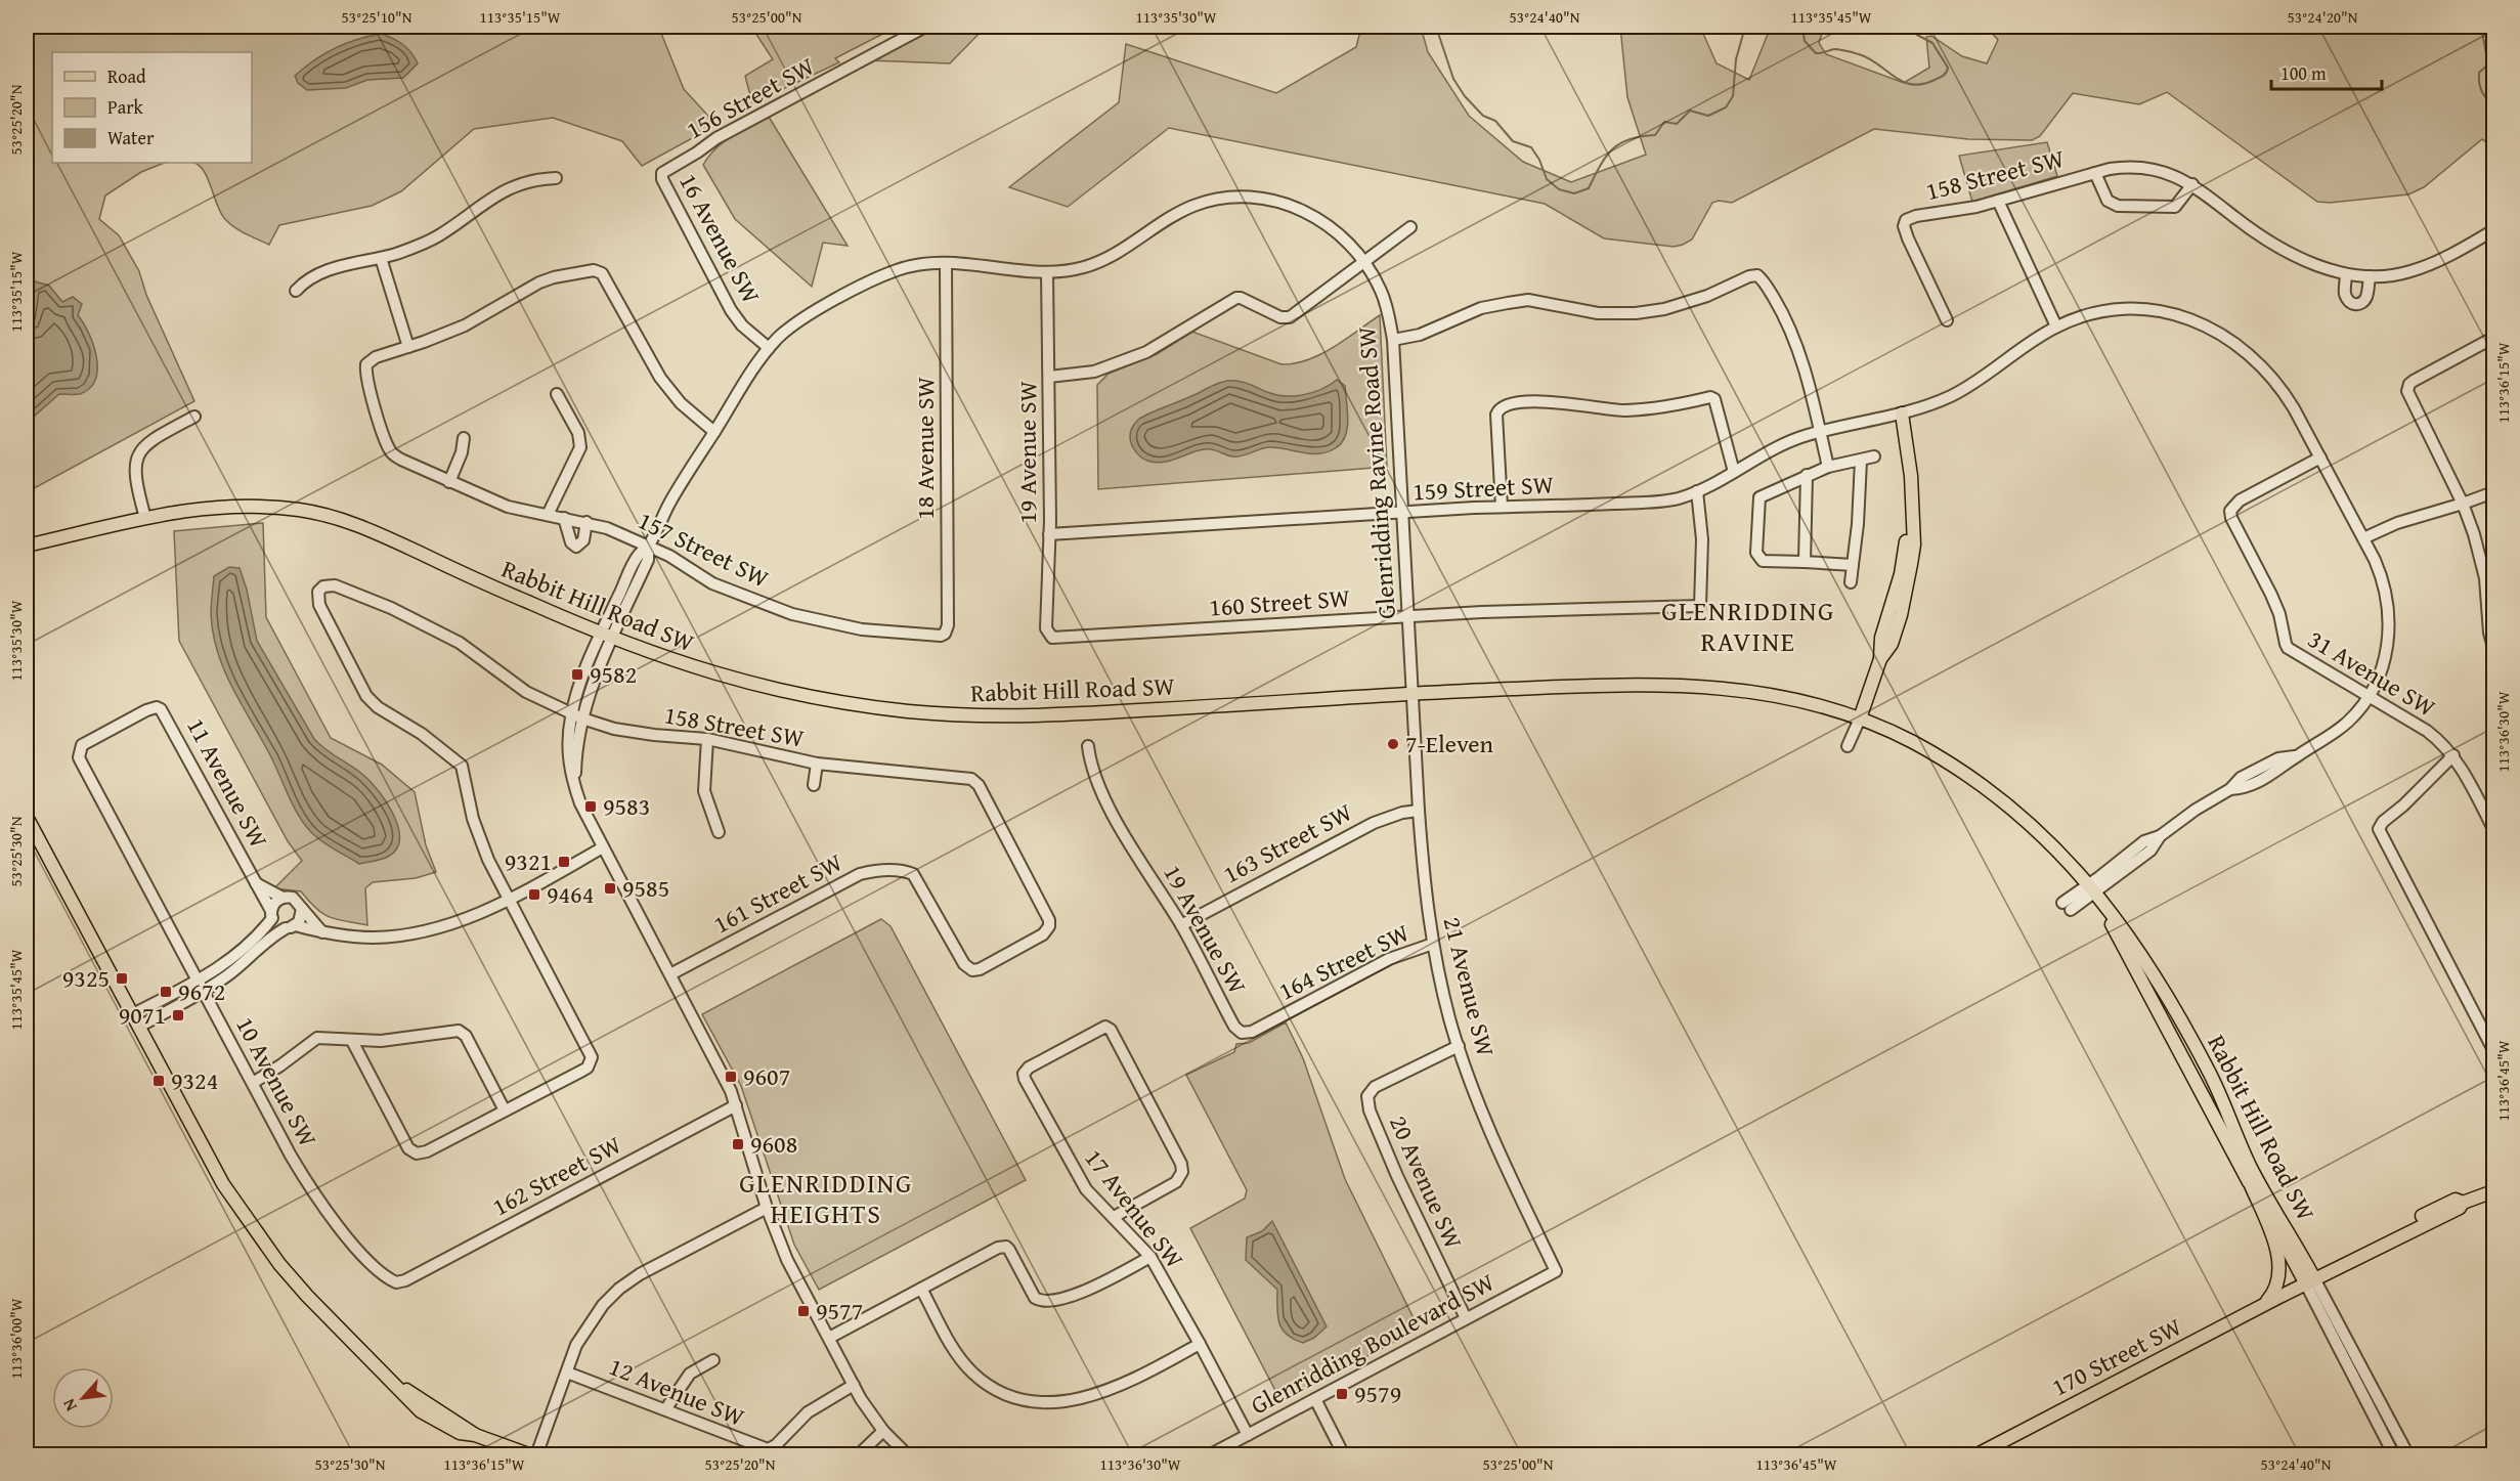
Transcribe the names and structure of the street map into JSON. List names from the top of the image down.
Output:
{
  "streets": {
    "main road": ["Rabbit Hill Road SW", "170 Street SW"],
    "street": [
      "156 Street SW",
      "158 Street SW",
      "16 Avenue SW",
      "18 Avenue SW",
      "19 Avenue SW",
      "Glenridding Ravine Road SW",
      "159 Street SW",
      "157 Street SW",
      "160 Street SW",
      "31 Avenue SW",
      "11 Avenue SW",
      "163 Street SW",
      "161 Street SW",
      "164 Street SW",
      "21 Avenue SW",
      "10 Avenue SW",
      "162 Street SW",
      "20 Avenue SW",
      "17 Avenue SW",
      "Glenridding Boulevard SW",
      "12 Avenue SW"
    ]
  },
  "crossings": [
    ["156 Street SW", "16 Avenue SW"],
    ["158 Street SW", "161 Street SW"],
    ["16 Avenue SW", "Glenridding Ravine Road SW"],
    ["18 Avenue SW", "Glenridding Ravine Road SW"],
    ["18 Avenue SW", "157 Street SW"],
    ["19 Avenue SW", "Glenridding Ravine Road SW"],
    ["19 Avenue SW", "159 Street SW"],
    ["19 Avenue SW", "160 Street SW"],
    ["19 Avenue SW", "163 Street SW"],
    ["19 Avenue SW", "164 Street SW"],
    ["Glenridding Ravine Road SW", "159 Street SW"],
    ["Glenridding Ravine Road SW", "157 Street SW"],
    ["Glenridding Ravine Road SW", "160 Street SW"],
    ["Glenridding Ravine Road SW", "Rabbit Hill Road SW"],
    ["Glenridding Ravine Road SW", "21 Avenue SW"],
    ["159 Street SW", "160 Street SW"],
    ["159 Street SW", "Rabbit Hill Road SW"],
    ["159 Street SW", "31 Avenue SW"],
    ["Rabbit Hill Road SW", "21 Avenue SW"],
    ["Rabbit Hill Road SW", "170 Street SW"],
    ["11 Avenue SW", "10 Avenue SW"],
    ["163 Street SW", "21 Avenue SW"],
    ["164 Street SW", "21 Avenue SW"],
    ["21 Avenue SW", "20 Avenue SW"],
    ["21 Avenue SW", "Glenridding Boulevard SW"],
    ["10 Avenue SW", "162 Street SW"],
    ["20 Avenue SW", "Glenridding Boulevard SW"],
    ["17 Avenue SW", "Glenridding Boulevard SW"]
  ],
  "districts": ["GLENRIDDING RAVINE", "GLENRIDDING HEIGHTS"],
  "places": {
    "transit": [
      "9582",
      "9583",
      "9321",
      "9585",
      "9464",
      "9325",
      "9672",
      "9071",
      "9607",
      "9324",
      "9608",
      "9577",
      "9579"
    ],
    "other": ["7-Eleven"]
  },
  "legend": ["Road", "Park", "Water"],
  "scale_bar": "100 m",
  "north": "bottom left",
  "coordinates": [
    "53°25'10\"N",
    "113°35'15\"W",
    "53°25'00\"N",
    "113°35'30\"W",
    "53°24'40\"N",
    "113°35'45\"W",
    "53°24'20\"N",
    "53°25'20\"N",
    "113°36'15\"W",
    "113°36'30\"W",
    "53°25'30\"N",
    "113°36'45\"W",
    "113°36'00\"W"
  ]
}
